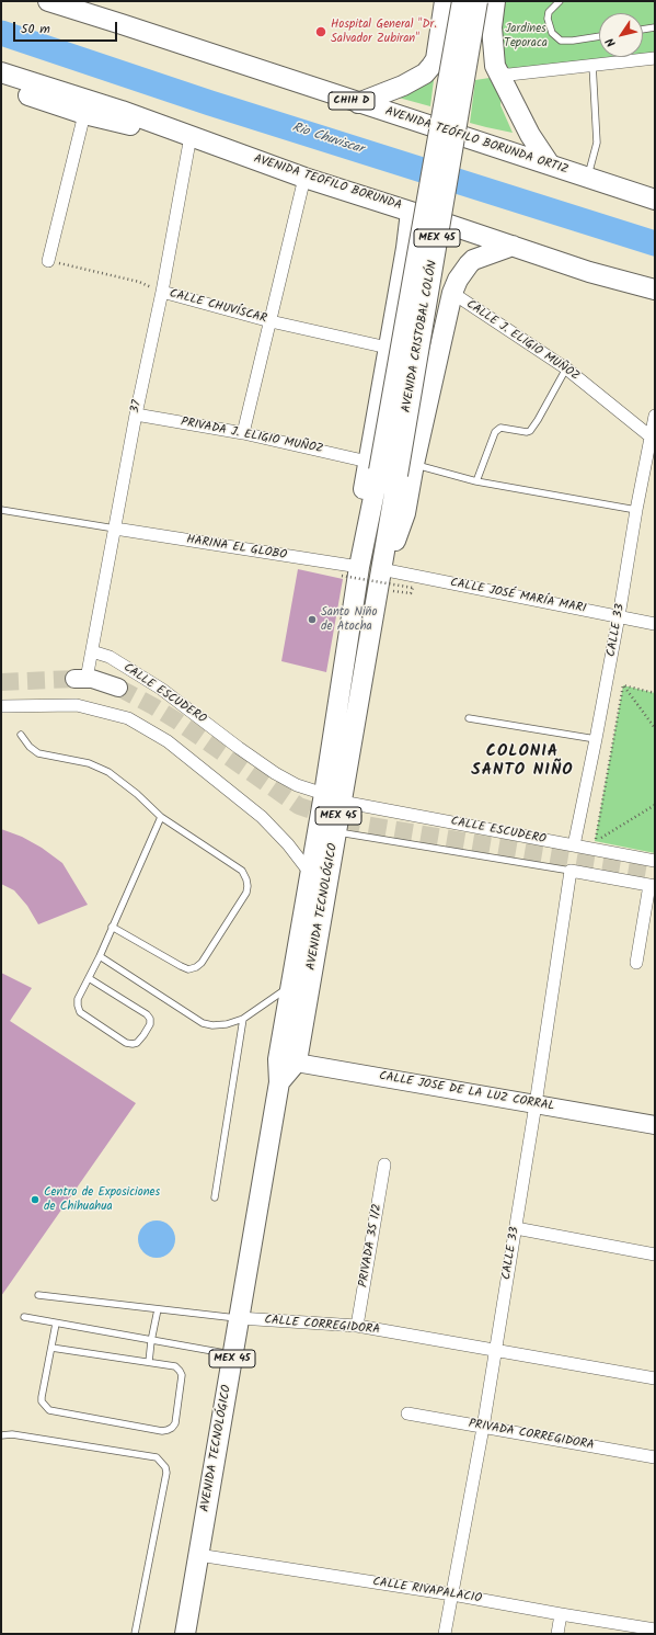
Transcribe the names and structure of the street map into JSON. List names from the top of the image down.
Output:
{
  "streets": {
    "main road": [
      "CHIH D",
      "AVENIDA TEÓFILO BORUNDA ORTIZ",
      "AVENIDA TEOFILO BORUNDA",
      "MEX 45",
      "AVENIDA CRISTOBAL COLÓN",
      "CALLE ESCUDERO",
      "AVENIDA TECNOLÓGICO",
      "CALLE JOSE DE LA LUZ CORRAL"
    ],
    "street": [
      "CALLE CHUVÍSCAR",
      "CALLE J. ELIGIO MUÑOZ",
      "37",
      "PRIVADA J. ELIGIO MUÑOZ",
      "HARINA EL GLOBO",
      "CALLE JOSÉ MARÍA MARI",
      "CALLE 33",
      "PRIVADA 35 1/2",
      "CALLE CORREGIDORA",
      "PRIVADA CORREGIDORA",
      "CALLE RIVAPALACIO"
    ]
  },
  "crossings": [
    ["AVENIDA TEOFILO BORUNDA", "37"],
    ["CALLE CHUVÍSCAR", "37"],
    ["AVENIDA CRISTOBAL COLÓN", "PRIVADA J. ELIGIO MUÑOZ"],
    ["AVENIDA CRISTOBAL COLÓN", "HARINA EL GLOBO"],
    ["AVENIDA CRISTOBAL COLÓN", "CALLE JOSÉ MARÍA MARI"],
    ["AVENIDA CRISTOBAL COLÓN", "AVENIDA TECNOLÓGICO"],
    ["CALLE J. ELIGIO MUÑOZ", "CALLE 33"],
    ["37", "PRIVADA J. ELIGIO MUÑOZ"],
    ["37", "HARINA EL GLOBO"],
    ["37", "CALLE ESCUDERO"],
    ["HARINA EL GLOBO", "AVENIDA TECNOLÓGICO"],
    ["CALLE JOSÉ MARÍA MARI", "CALLE 33"],
    ["CALLE JOSÉ MARÍA MARI", "AVENIDA TECNOLÓGICO"],
    ["CALLE 33", "CALLE ESCUDERO"],
    ["CALLE 33", "CALLE JOSE DE LA LUZ CORRAL"],
    ["CALLE 33", "CALLE CORREGIDORA"],
    ["CALLE 33", "PRIVADA CORREGIDORA"],
    ["CALLE 33", "CALLE RIVAPALACIO"],
    ["CALLE ESCUDERO", "AVENIDA TECNOLÓGICO"],
    ["AVENIDA TECNOLÓGICO", "CALLE JOSE DE LA LUZ CORRAL"],
    ["AVENIDA TECNOLÓGICO", "CALLE CORREGIDORA"],
    ["AVENIDA TECNOLÓGICO", "CALLE RIVAPALACIO"],
    ["PRIVADA 35 1/2", "CALLE CORREGIDORA"]
  ],
  "districts": ["COLONIA SANTO NIÑO"],
  "water": ["Rio Chuviscar"],
  "parks": ["Jardines Teporaca"],
  "places": ["Hospital General \"Dr. Salvador Zubiran\"", "Santo Niño de Atocha", "Centro de Exposiciones de Chihuahua"],
  "scale_bar": "50 m",
  "north": "bottom left"
}
